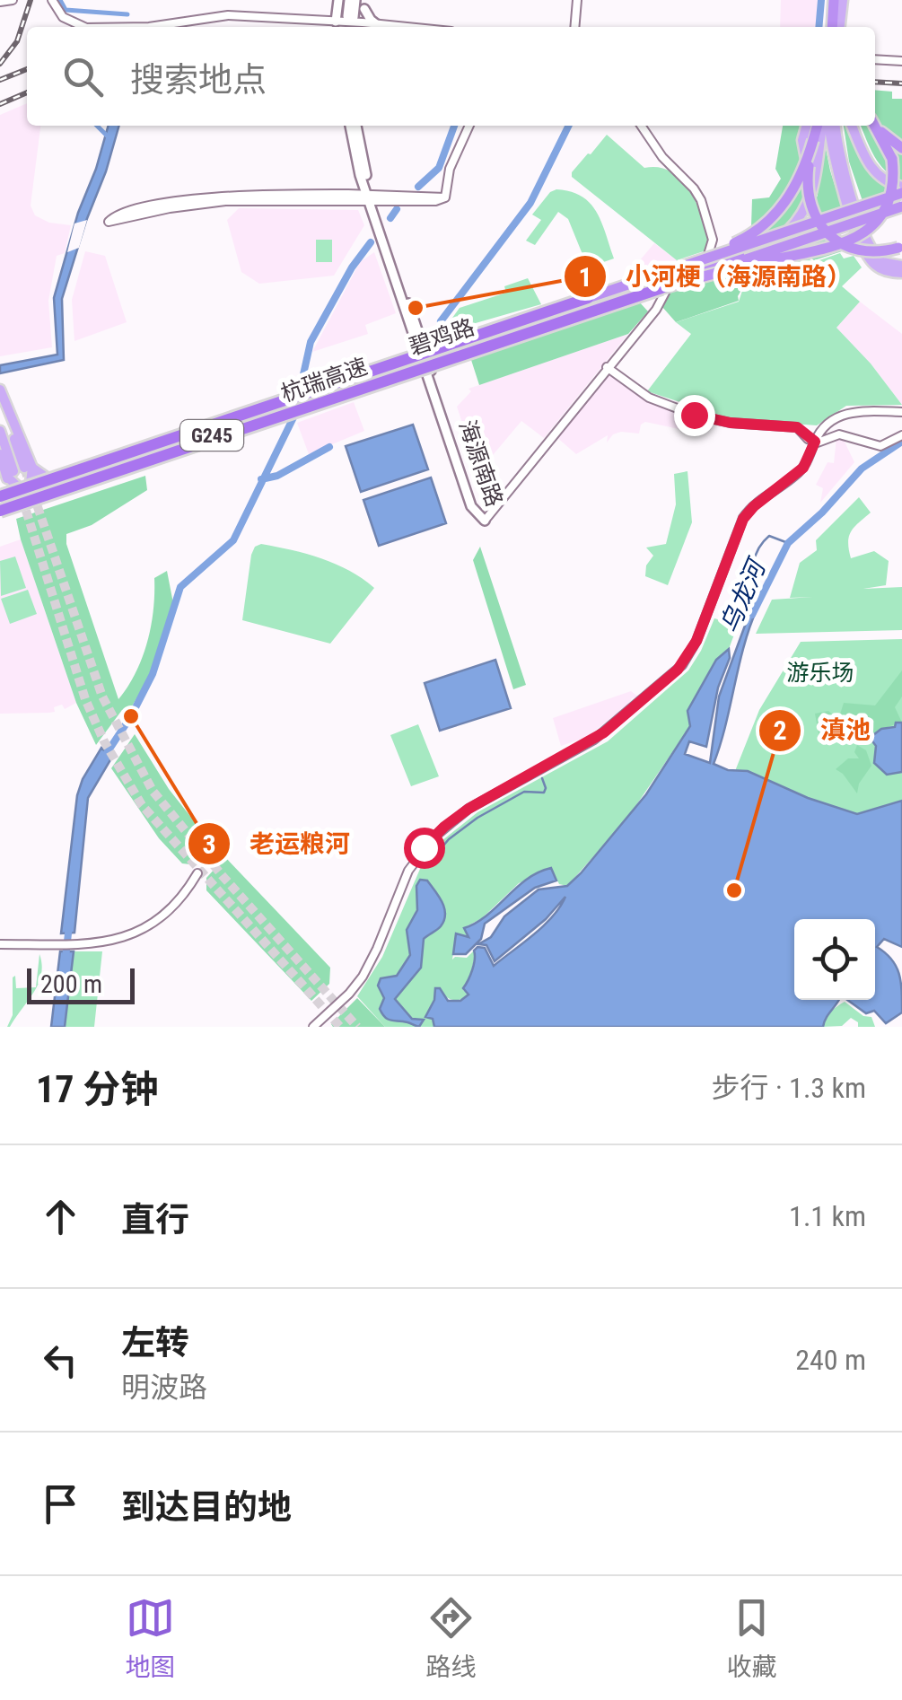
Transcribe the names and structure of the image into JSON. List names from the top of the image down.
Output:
{
  "streets": {
    "highway": ["碧鸡路", "杭瑞高速", "G245"],
    "main road": ["海源南路"]
  },
  "crossings": [
    ["碧鸡路", "杭瑞高速"],
    ["碧鸡路", "海源南路"]
  ],
  "water": ["乌龙河"],
  "parks": ["游乐场"],
  "places": ["小河梗（海源南路）", "老运粮河", "滇池"],
  "scale_bar": "200 m",
  "page": {
    "search": "搜索地点",
    "scale": "200 m",
    "heading": ["17 分钟", "步行 · 1.3 km"],
    "list": [
      ["直行", "1.1 km"],
      ["左转", "明波路", "240 m"],
      "到达目的地"
    ],
    "nav": ["地图", "路线", "收藏"]
  }
}
